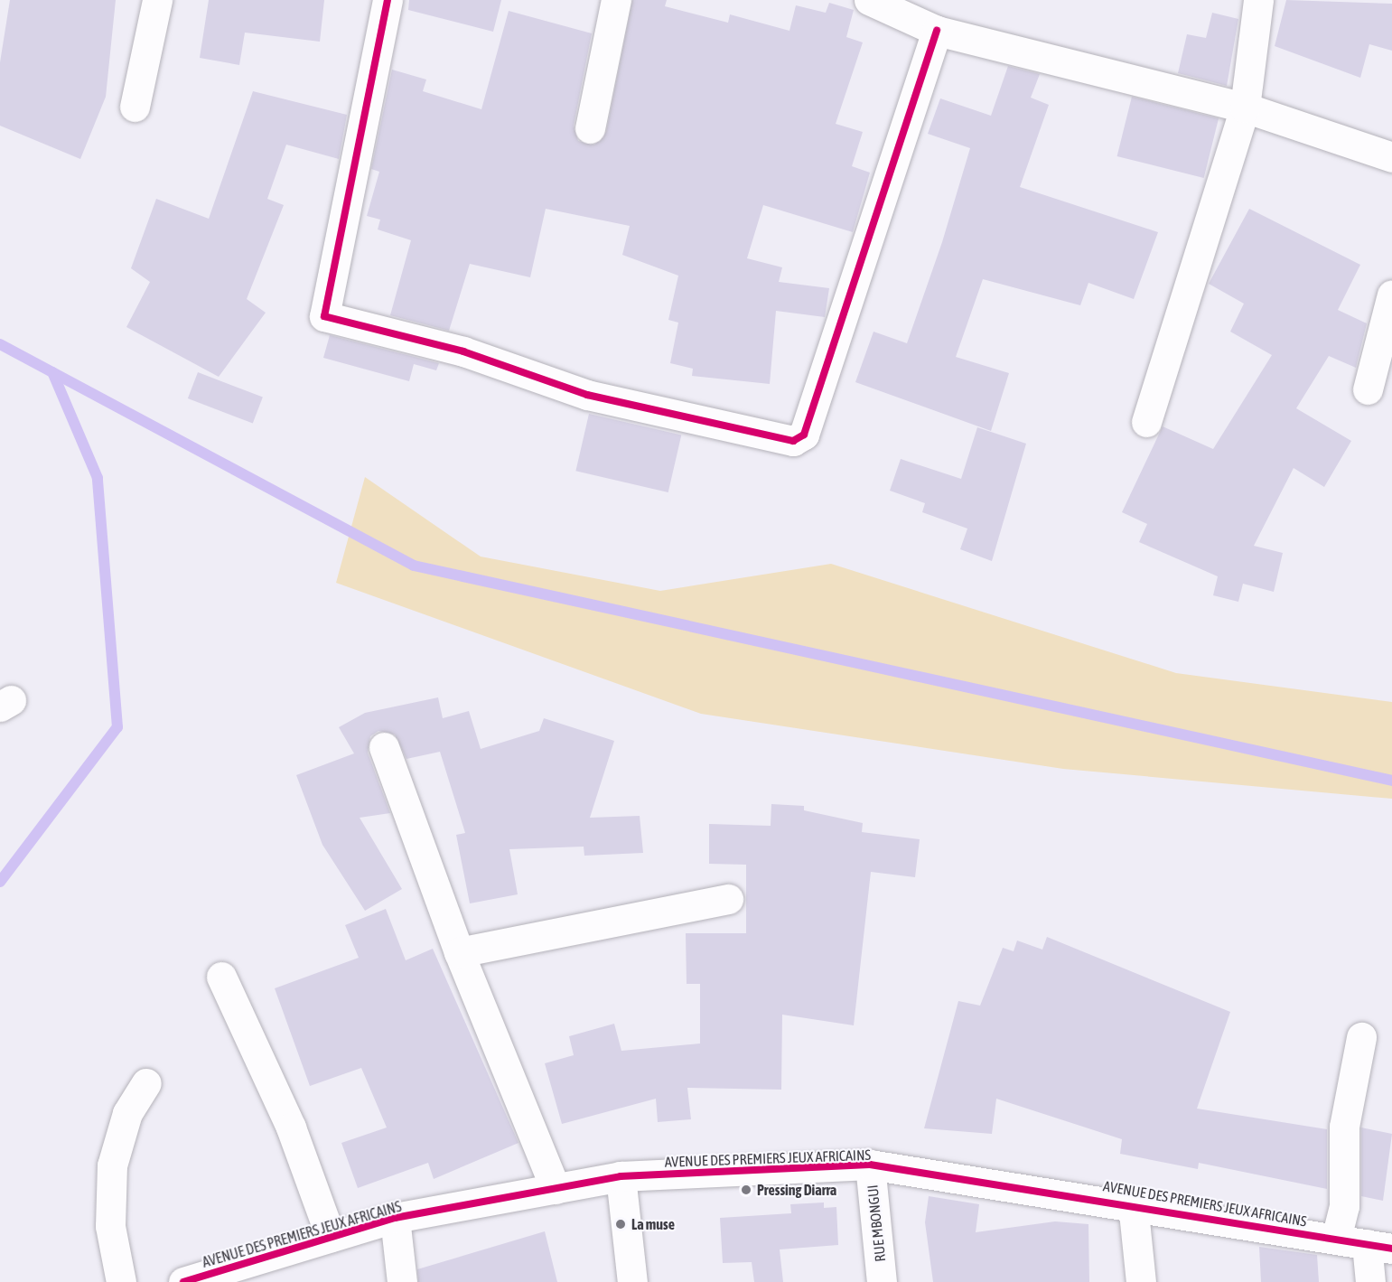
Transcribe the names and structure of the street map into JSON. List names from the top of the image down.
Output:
{
  "streets": {
    "street": ["AVENUE DES PREMIERS JEUX AFRICAINS", "RUE MBONGUI"]
  },
  "crossings": [
    ["AVENUE DES PREMIERS JEUX AFRICAINS", "RUE MBONGUI"]
  ],
  "places": ["Pressing Diarra", "La muse"]
}
